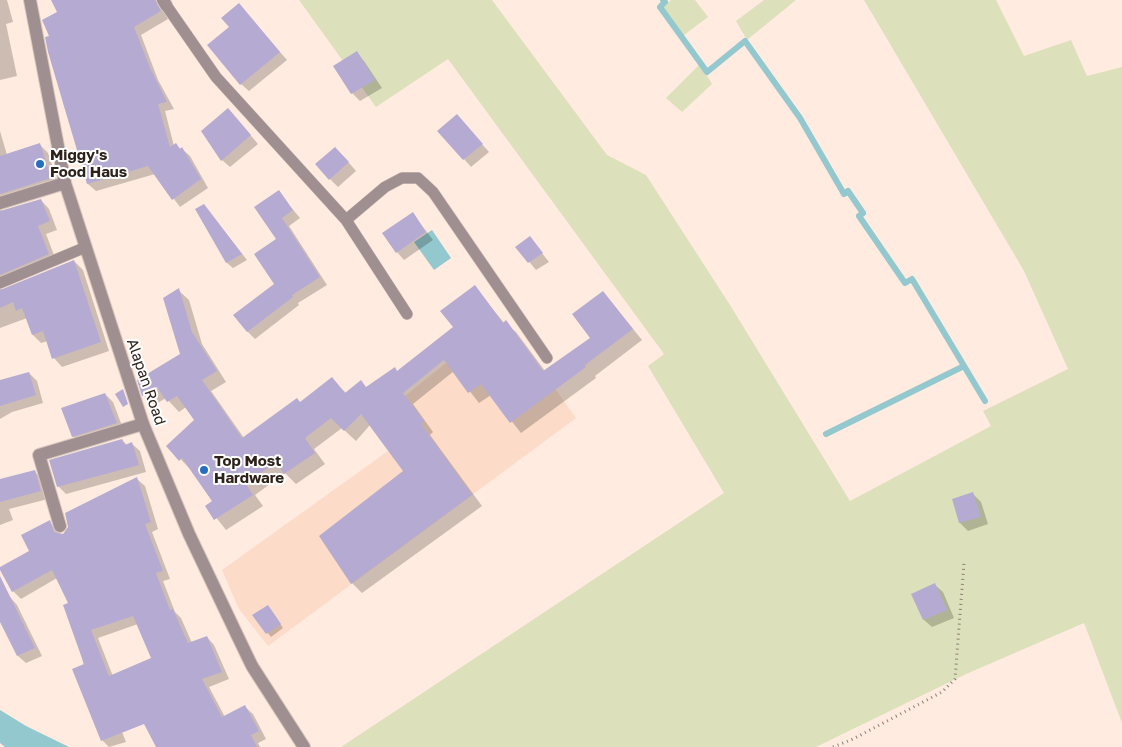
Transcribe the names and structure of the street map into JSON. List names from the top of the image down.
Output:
{
  "streets": {
    "street": ["Alapan Road"]
  },
  "places": ["Miggy's Food Haus", "Top Most Hardware"]
}
